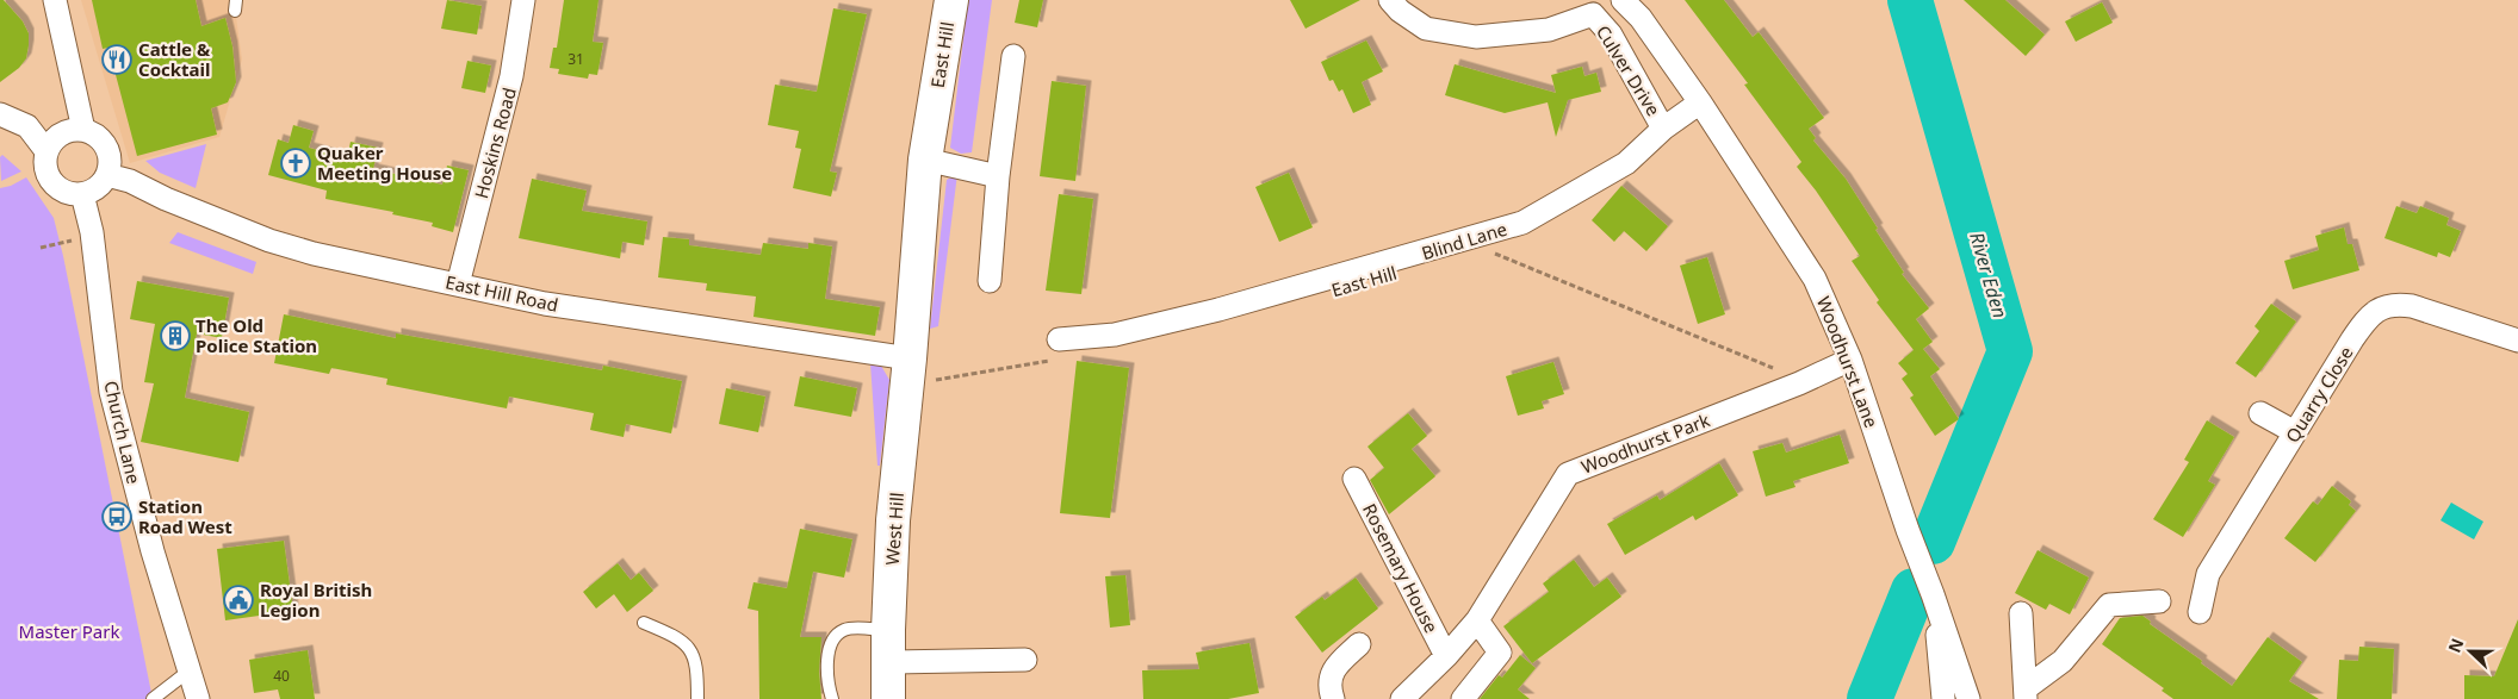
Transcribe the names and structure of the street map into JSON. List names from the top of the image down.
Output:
{
  "streets": {
    "main road": ["East Hill", "West Hill"],
    "street": [
      "Culver Drive",
      "Hoskins Road",
      "Blind Lane",
      "East Hill Road",
      "Woodhurst Lane",
      "Quarry Close",
      "Church Lane",
      "Woodhurst Park",
      "Rosemary House"
    ]
  },
  "crossings": [
    ["East Hill", "East Hill Road"],
    ["East Hill", "West Hill"],
    ["Culver Drive", "Blind Lane"],
    ["Hoskins Road", "East Hill Road"],
    ["Blind Lane", "Woodhurst Lane"],
    ["East Hill Road", "Church Lane"],
    ["East Hill Road", "West Hill"],
    ["Woodhurst Lane", "Woodhurst Park"],
    ["Woodhurst Park", "Rosemary House"]
  ],
  "water": ["River Eden"],
  "parks": ["Master Park"],
  "places": {
    "restaurant": ["Cattle & Cocktail"],
    "church": ["Quaker Meeting House"],
    "building": ["The Old Police Station"],
    "bus stop": ["Station Road West"],
    "public building": ["Royal British Legion"]
  },
  "house_numbers": ["31", "40"],
  "north": "left"
}
